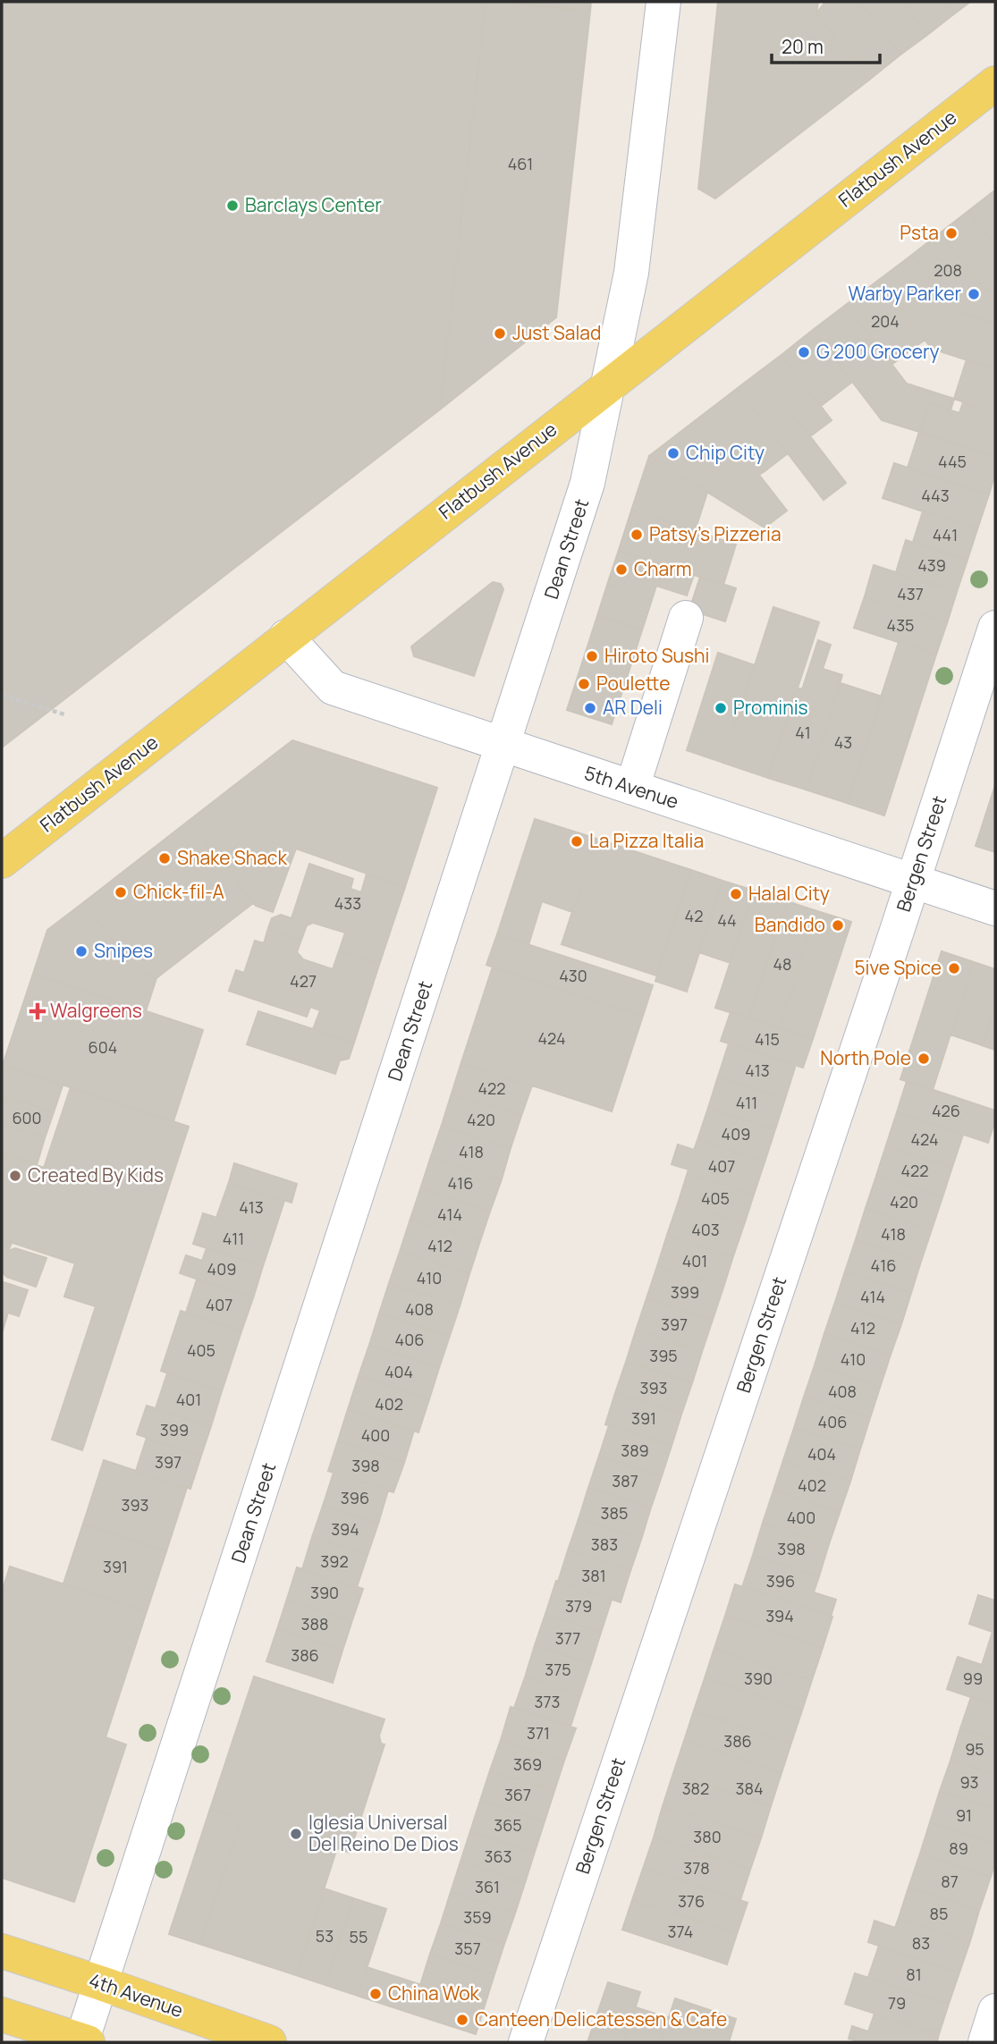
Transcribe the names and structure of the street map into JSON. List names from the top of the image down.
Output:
{
  "streets": {
    "main road": ["Flatbush Avenue", "4th Avenue"],
    "street": ["Dean Street", "5th Avenue", "Bergen Street"]
  },
  "crossings": [
    ["Flatbush Avenue", "Dean Street"],
    ["Flatbush Avenue", "5th Avenue"],
    ["Dean Street", "5th Avenue"],
    ["Dean Street", "4th Avenue"],
    ["5th Avenue", "Bergen Street"]
  ],
  "places": {
    "other": [
      "Barclays Center",
      "Psta",
      "Warby Parker",
      "Just Salad",
      "G 200 Grocery",
      "Chip City",
      "Patsy's Pizzeria",
      "Charm",
      "Hiroto Sushi",
      "Poulette",
      "AR Deli",
      "Prominis",
      "La Pizza Italia",
      "Shake Shack",
      "Chick-fil-A",
      "Halal City",
      "Bandido",
      "Snipes",
      "5ive Spice",
      "North Pole",
      "Created By Kids",
      "Iglesia Universal Del Reino De Dios",
      "China Wok",
      "Canteen Delicatessen & Cafe"
    ],
    "health": ["Walgreens"]
  },
  "house_numbers": [
    "461",
    "208",
    "204",
    "445",
    "443",
    "441",
    "439",
    "437",
    "435",
    "41",
    "43",
    "433",
    "42",
    "44",
    "48",
    "430",
    "427",
    "424",
    "415",
    "604",
    "413",
    "422",
    "411",
    "426",
    "600",
    "420",
    "409",
    "424",
    "418",
    "407",
    "422",
    "416",
    "405",
    "420",
    "413",
    "414",
    "403",
    "418",
    "411",
    "412",
    "401",
    "416",
    "409",
    "410",
    "399",
    "414",
    "407",
    "408",
    "397",
    "412",
    "406",
    "405",
    "395",
    "410",
    "404",
    "393",
    "408",
    "401",
    "402",
    "391",
    "406",
    "399",
    "400",
    "389",
    "404",
    "397",
    "398",
    "387",
    "402",
    "396",
    "393",
    "385",
    "400",
    "394",
    "383",
    "398",
    "392",
    "391",
    "381",
    "396",
    "390",
    "379",
    "394",
    "388",
    "377",
    "386",
    "375",
    "390",
    "99",
    "373",
    "371",
    "386",
    "95",
    "369",
    "93",
    "382",
    "384",
    "367",
    "91",
    "365",
    "380",
    "89",
    "363",
    "378",
    "87",
    "361",
    "376",
    "85",
    "359",
    "374",
    "53",
    "55",
    "83",
    "357",
    "81",
    "79"
  ],
  "scale_bar": "20 m"
}
